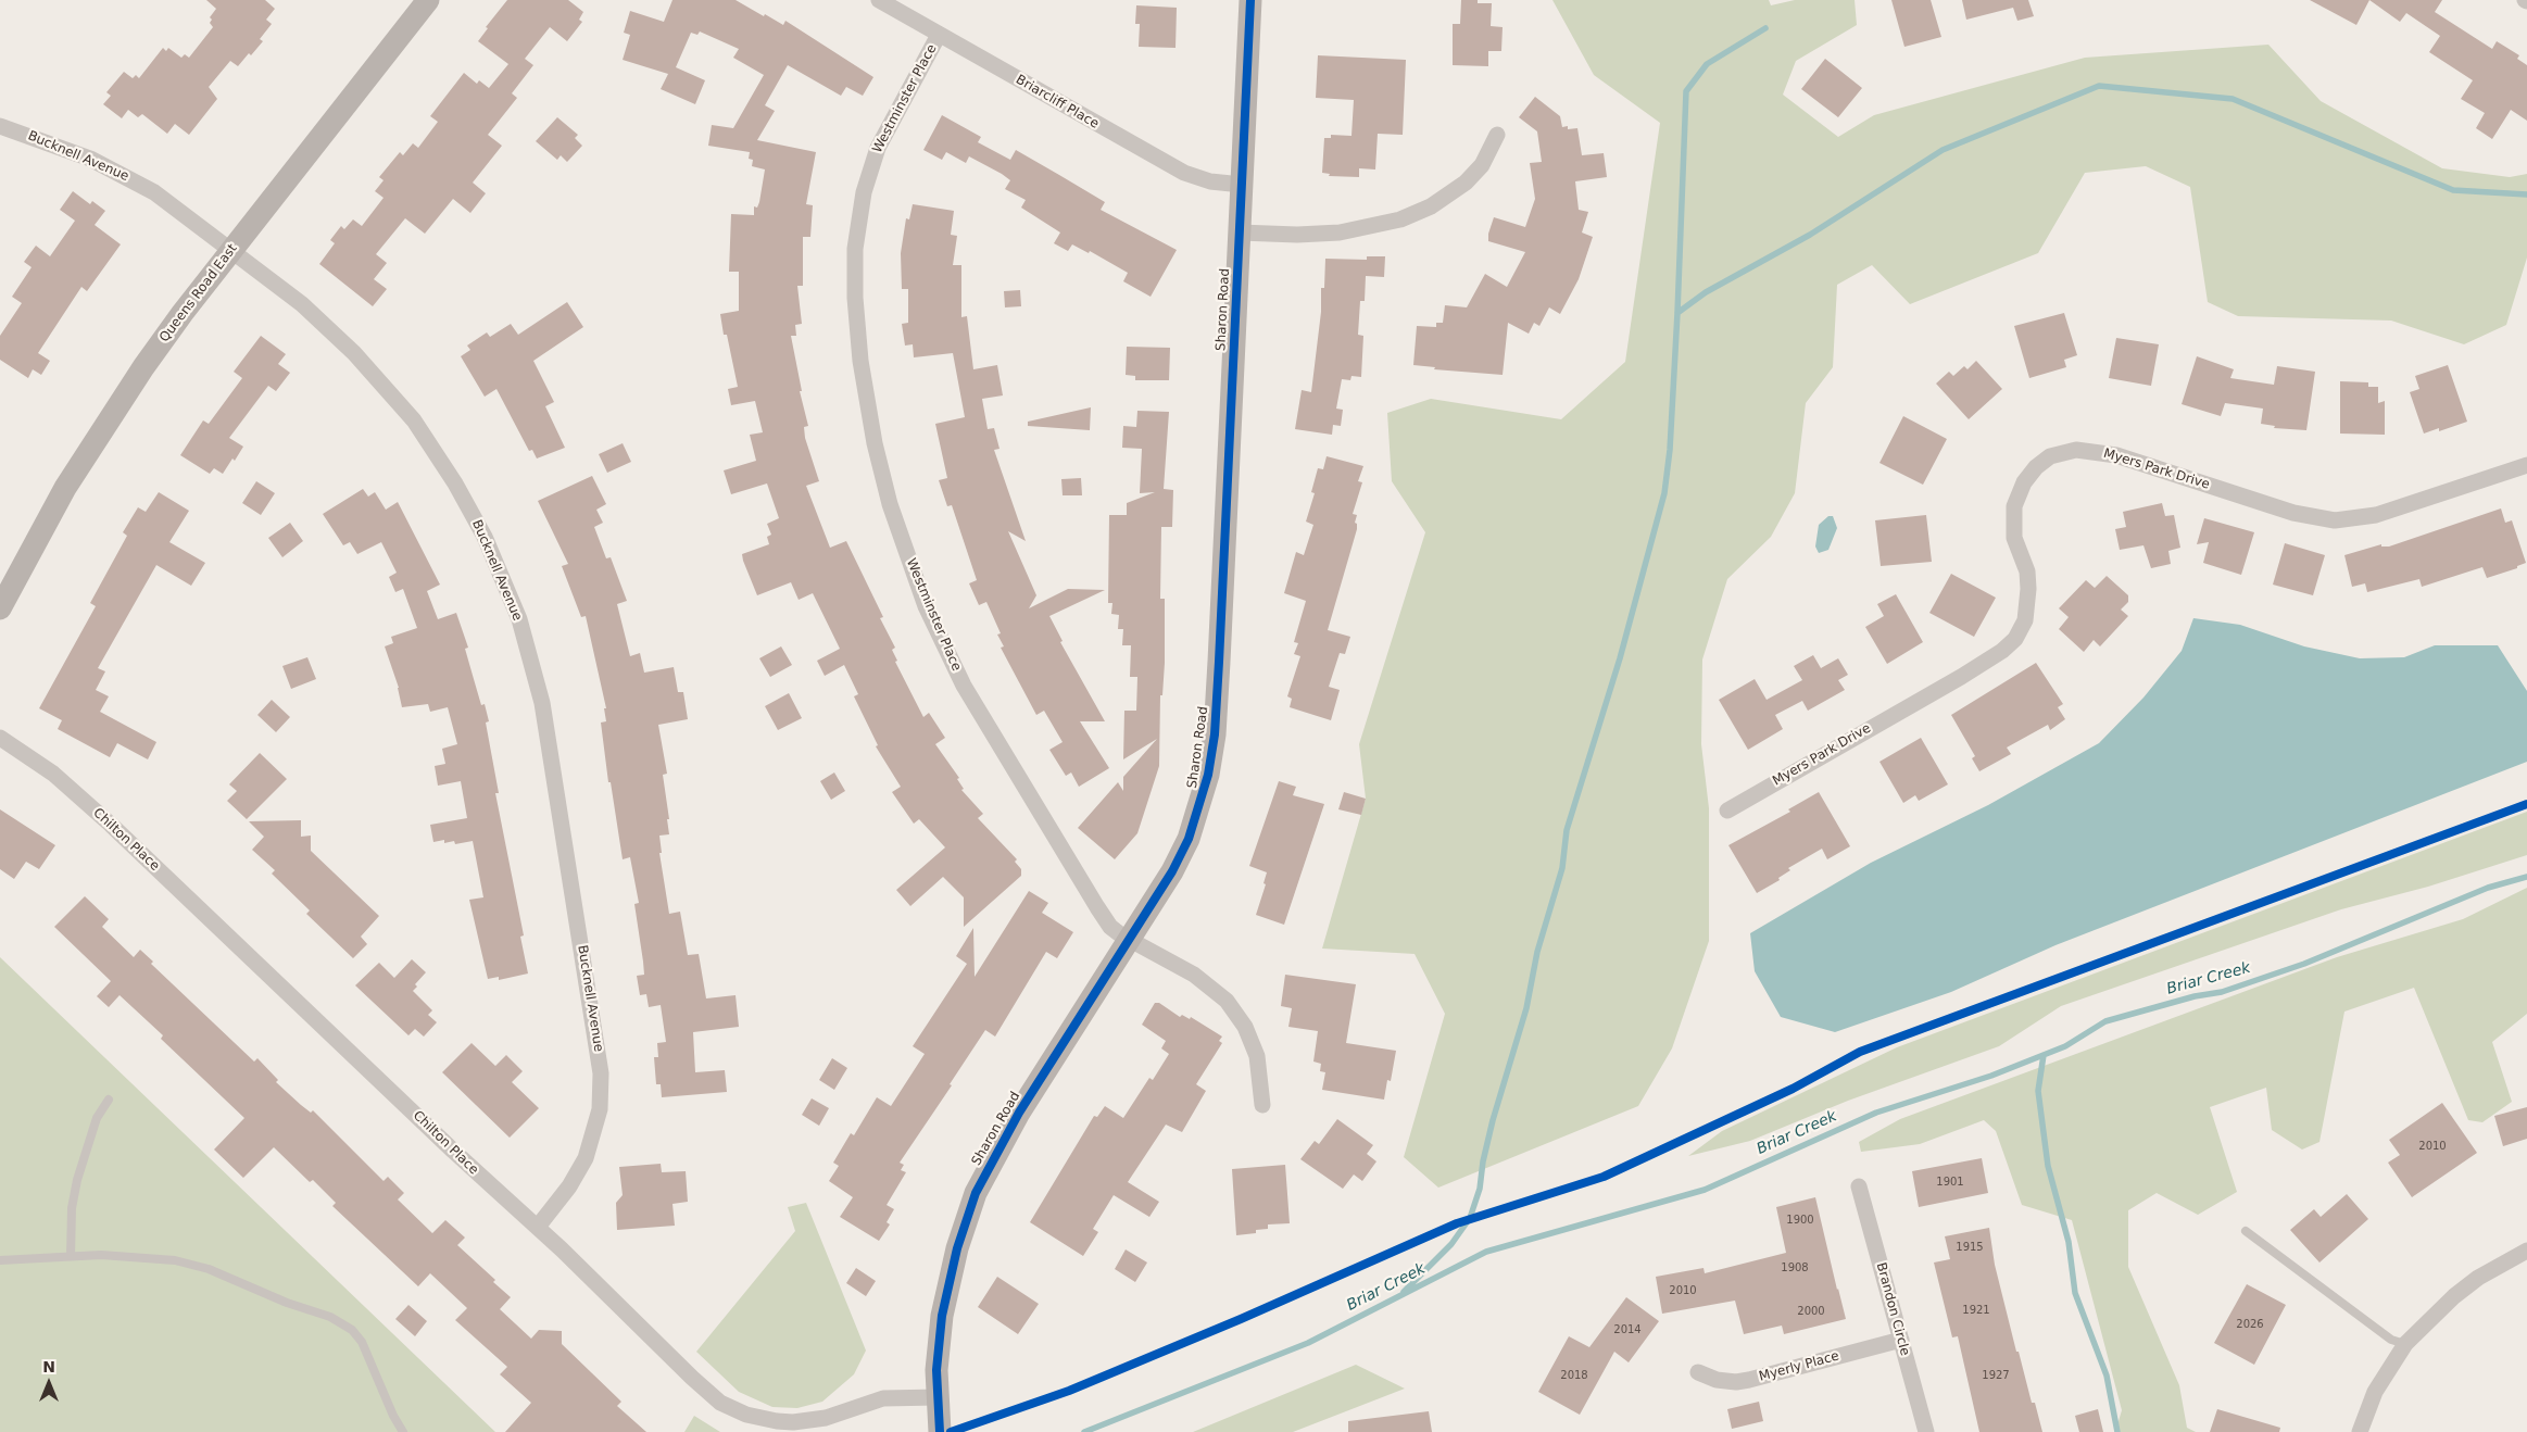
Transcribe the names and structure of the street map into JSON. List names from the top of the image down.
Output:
{
  "streets": {
    "street": [
      "Westminster Place",
      "Briarcliff Place",
      "Bucknell Avenue",
      "Queens Road East",
      "Sharon Road",
      "Myers Park Drive",
      "Chilton Place",
      "Brandon Circle",
      "Myerly Place"
    ]
  },
  "crossings": [
    ["Westminster Place", "Briarcliff Place"],
    ["Westminster Place", "Sharon Road"],
    ["Briarcliff Place", "Sharon Road"],
    ["Bucknell Avenue", "Queens Road East"],
    ["Bucknell Avenue", "Chilton Place"],
    ["Sharon Road", "Chilton Place"],
    ["Brandon Circle", "Myerly Place"]
  ],
  "water": ["Briar Creek"],
  "house_numbers": [
    "2010",
    "1901",
    "1900",
    "1915",
    "1908",
    "2010",
    "1921",
    "2000",
    "2026",
    "2014",
    "2018",
    "1927"
  ],
  "north": "top"
}
